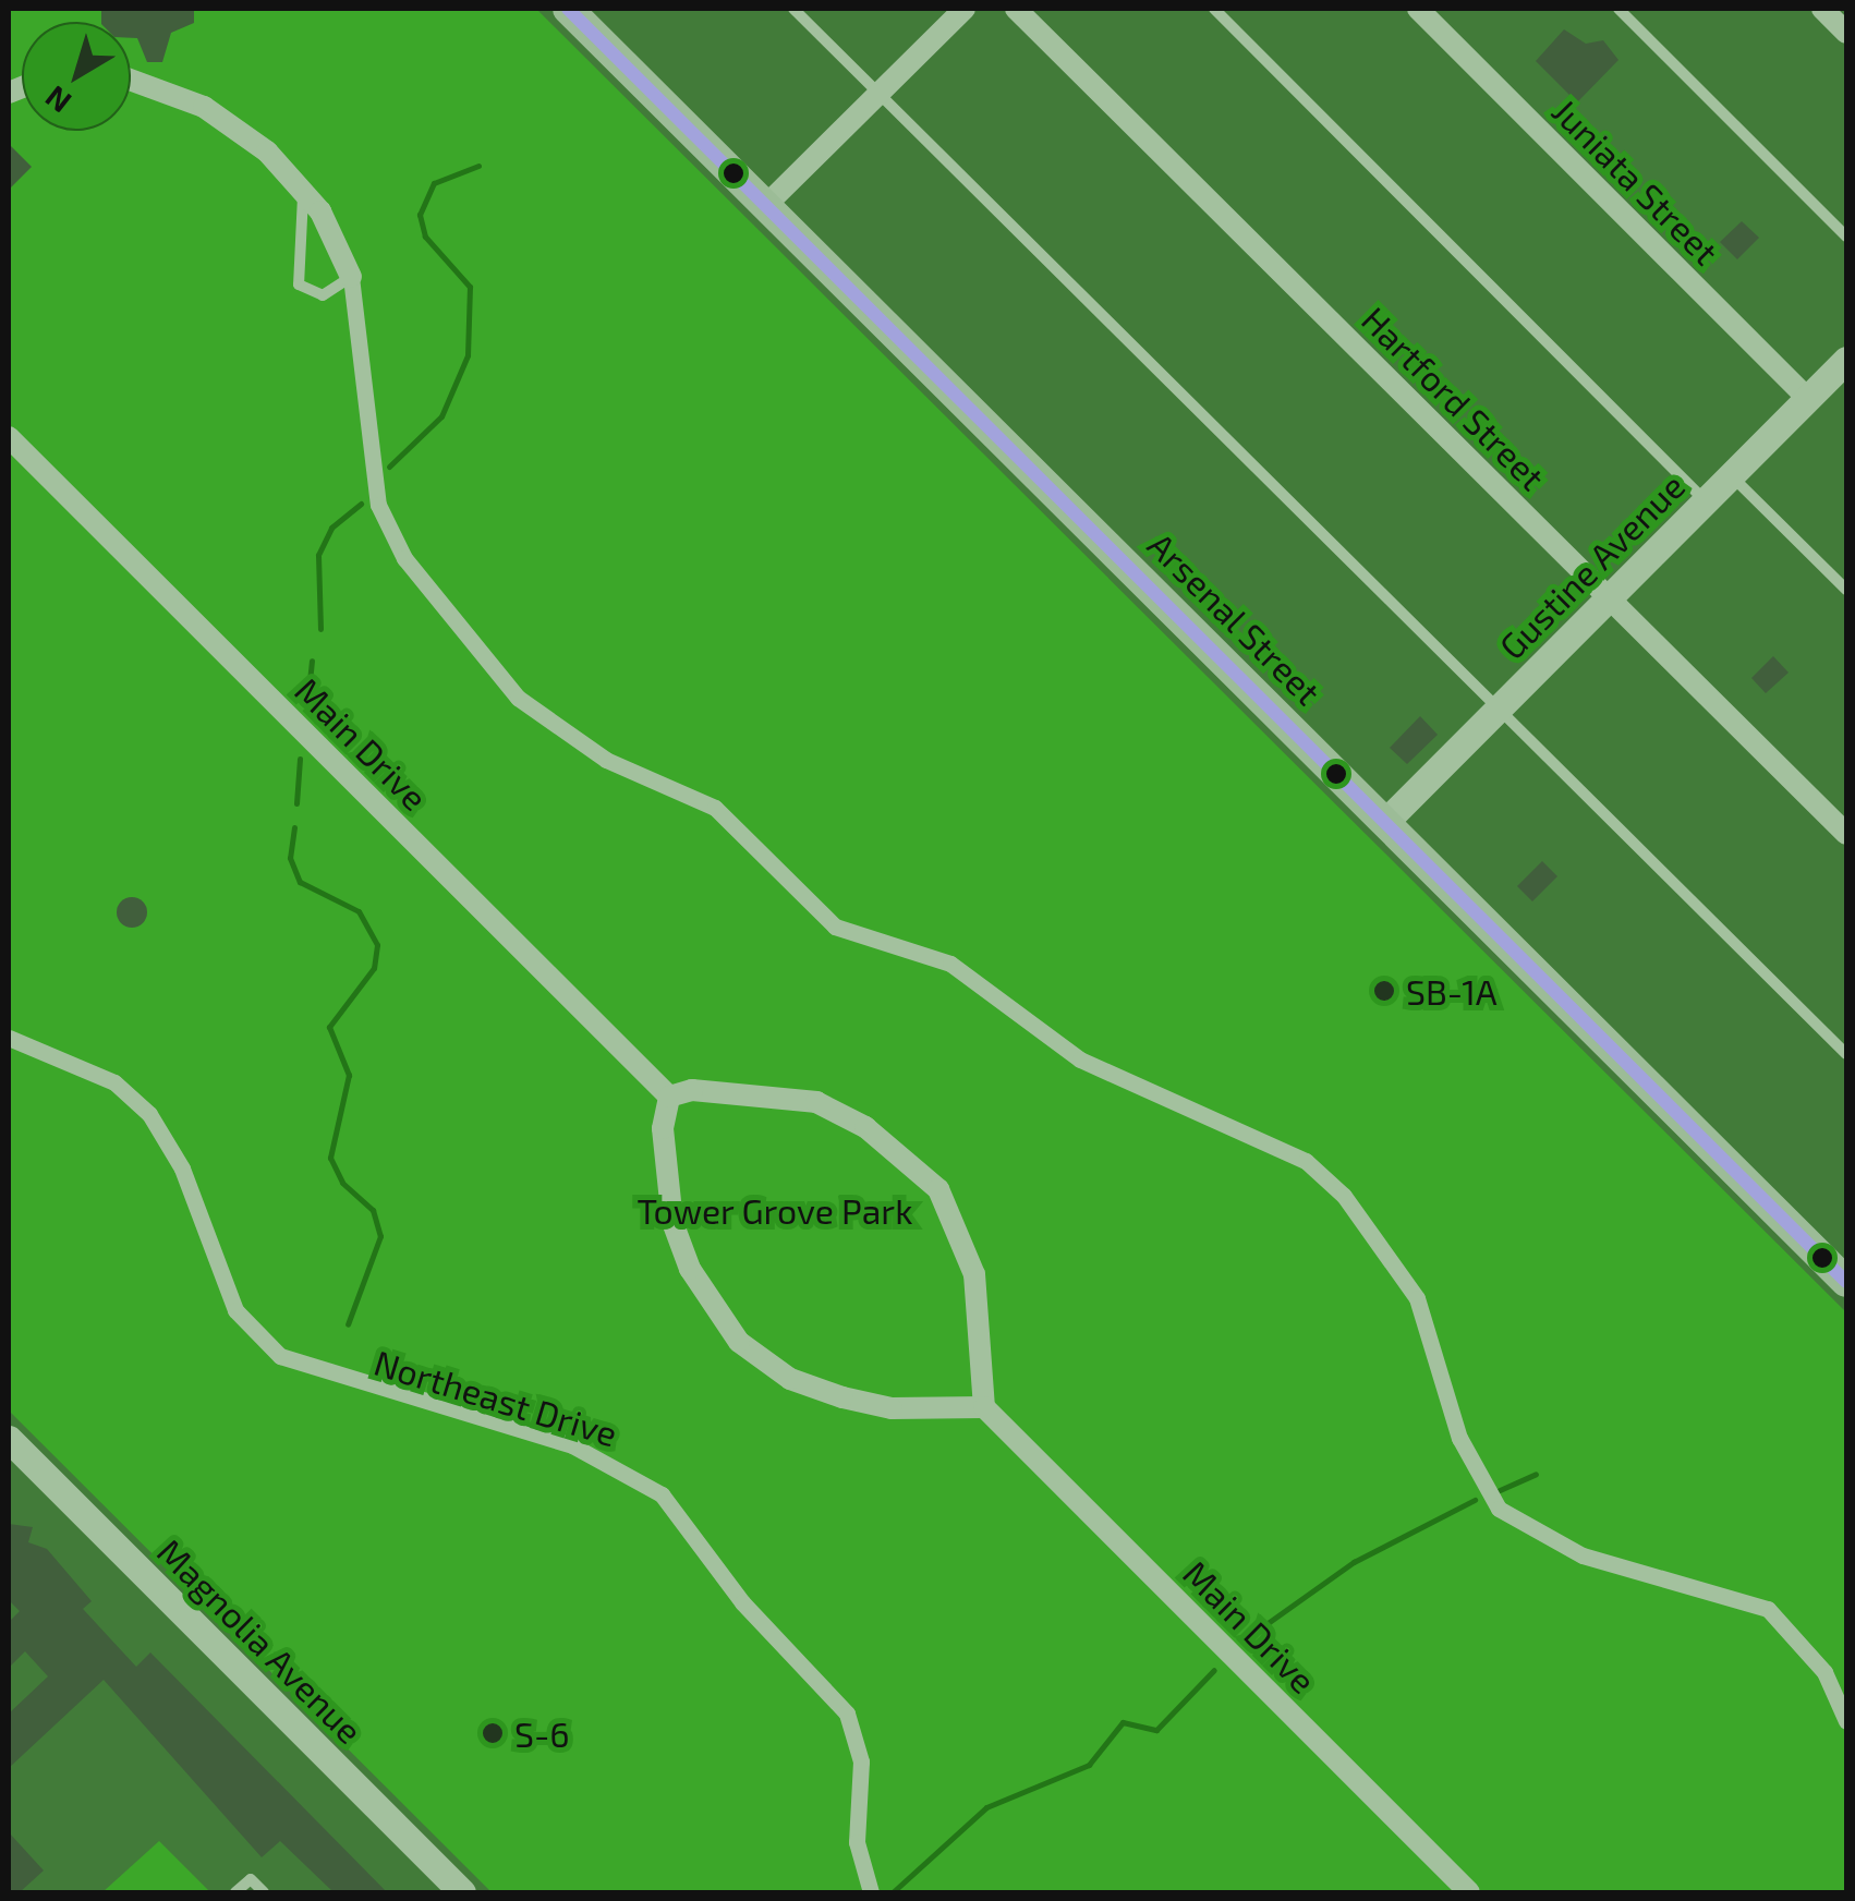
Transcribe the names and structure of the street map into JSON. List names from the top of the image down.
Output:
{
  "streets": {
    "main road": ["Arsenal Street"],
    "street": [
      "Juniata Street",
      "Hartford Street",
      "Gustine Avenue",
      "Main Drive",
      "Northeast Drive",
      "Magnolia Avenue"
    ]
  },
  "crossings": [
    ["Juniata Street", "Gustine Avenue"],
    ["Hartford Street", "Gustine Avenue"],
    ["Gustine Avenue", "Arsenal Street"]
  ],
  "parks": ["Tower Grove Park"],
  "places": ["SB-1A", "S-6"],
  "north": "bottom left"
}
